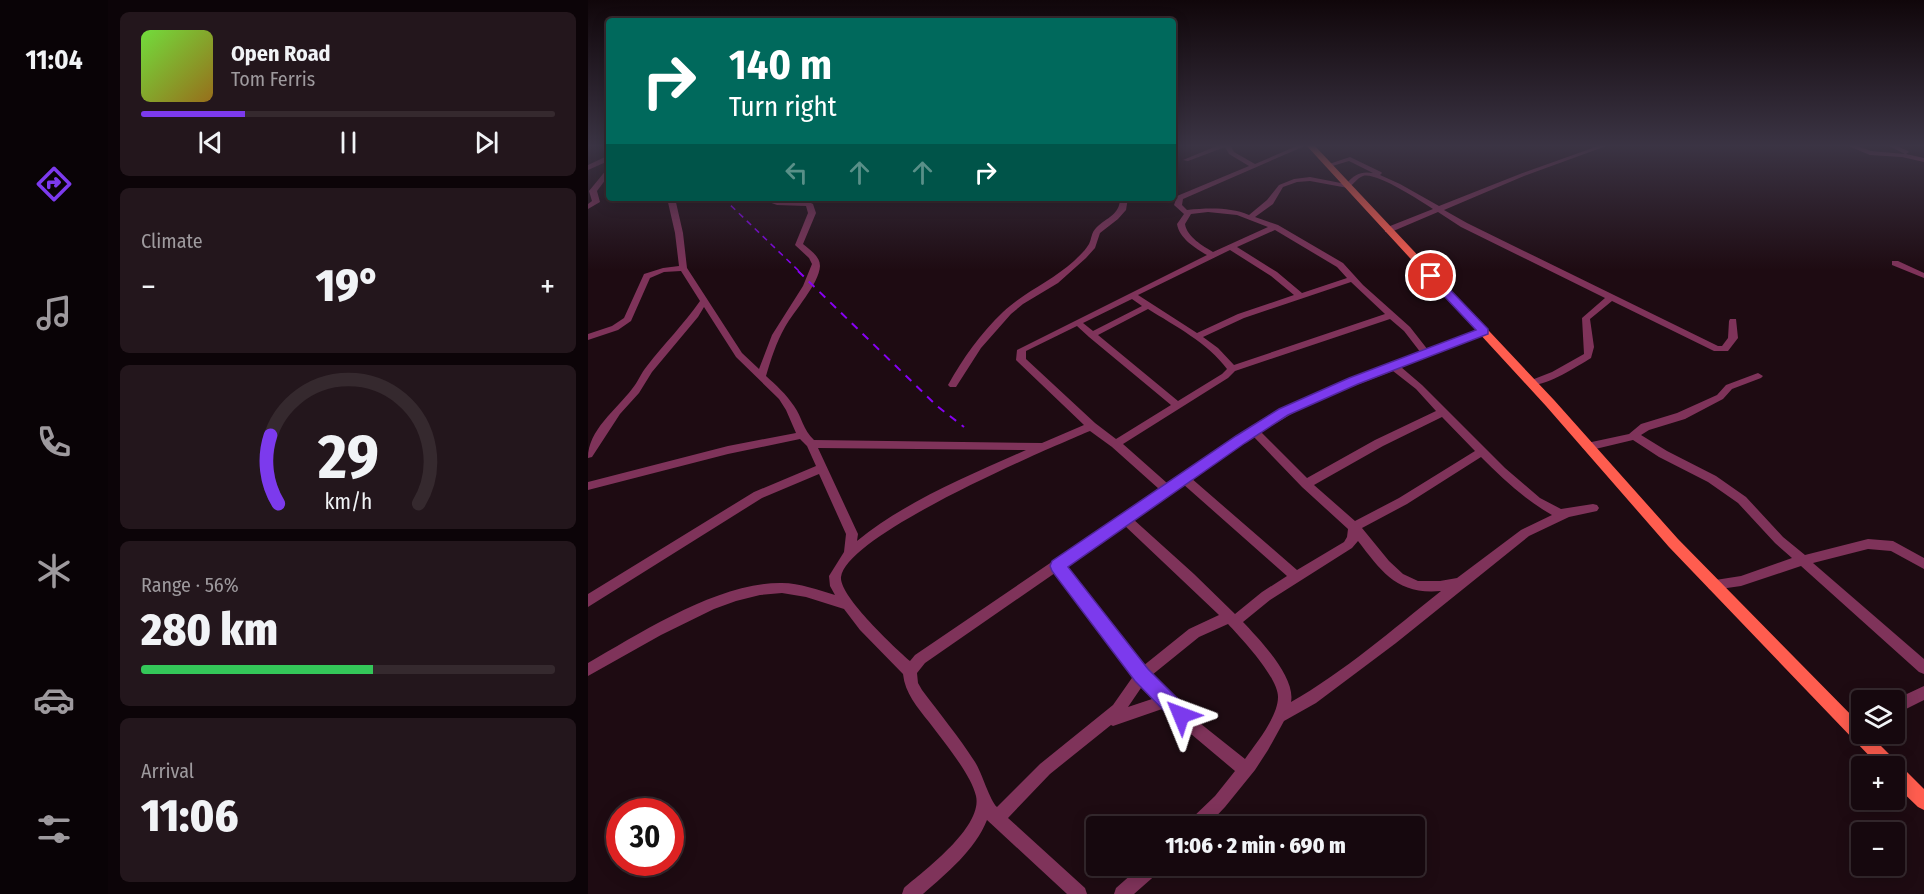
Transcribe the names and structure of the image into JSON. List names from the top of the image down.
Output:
{
  "page": {
    "tabs": "11:04",
    "turn": ["140 m", "Turn right"],
    "song": ["Open Road", "Tom Ferris"],
    "tile": [
      "Climate",
      ["Range · 56%", "280 km"],
      ["Arrival", "11:06"]
    ],
    "heat": ["−", "19°", "+"],
    "map_buttons": ["+", "−"],
    "limit": "30",
    "trip": "11:06 · 2 min · 690 m",
    "gauge": ["29", "km/h"]
  }
}
